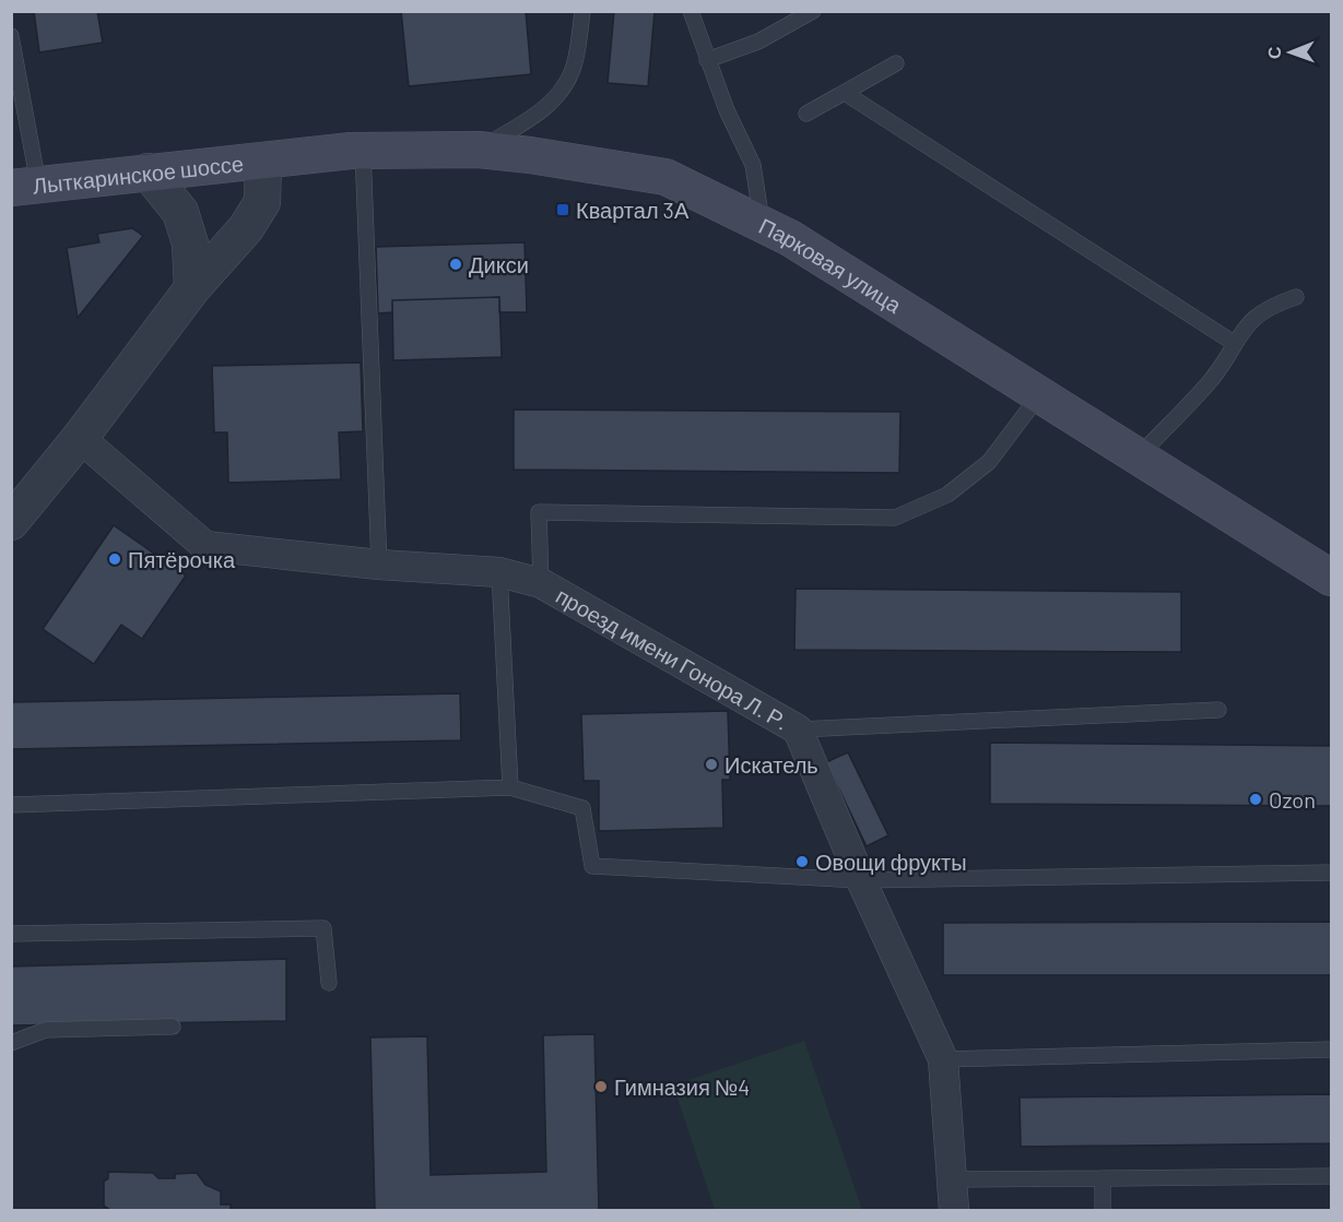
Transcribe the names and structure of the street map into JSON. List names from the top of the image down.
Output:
{
  "streets": {
    "main road": ["Лыткаринское шоссе", "Парковая улица"],
    "street": ["проезд имени Гонора Л. Р."]
  },
  "crossings": [
    ["Лыткаринское шоссе", "Парковая улица"]
  ],
  "places": {
    "transit": ["Квартал 3А"],
    "other": [
      "Дикси",
      "Пятёрочка",
      "Искатель",
      "Ozon",
      "Овощи фрукты",
      "Гимназия №4"
    ]
  },
  "north": "left"
}
